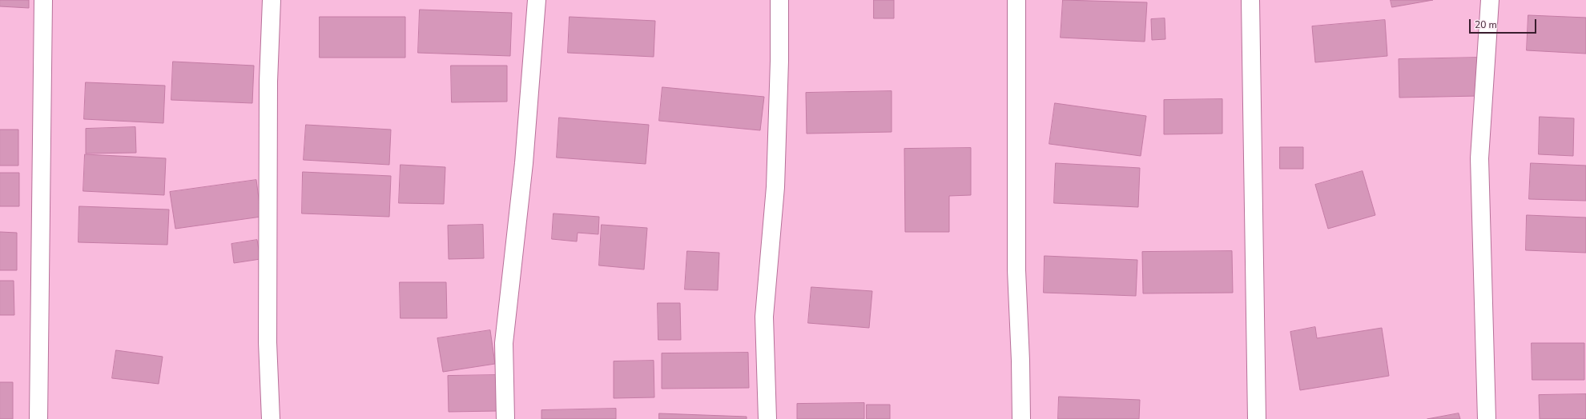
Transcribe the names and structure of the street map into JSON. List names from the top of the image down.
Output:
{
  "scale_bar": "20 m"
}
